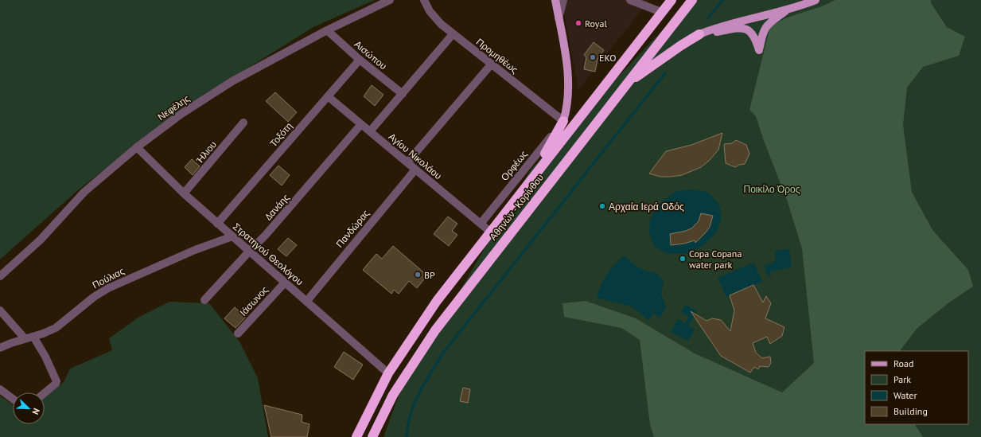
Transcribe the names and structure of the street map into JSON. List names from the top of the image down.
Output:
{
  "streets": {
    "highway": ["Αθηνών - Κορίνθου"],
    "street": [
      "Αισώπου",
      "Προμηθέως",
      "Νεφέλης",
      "Τοξότη",
      "Ήλιου",
      "Αγίου Νικολάου",
      "Ορφέως",
      "Δανάης",
      "Πανδώρας",
      "Στρατηγού Θεολόγου",
      "Πούλιας",
      "Ιάσωνος"
    ]
  },
  "crossings": [
    ["Αισώπου", "Νεφέλης"],
    ["Αισώπου", "Τοξότη"],
    ["Προμηθέως", "Ορφέως"],
    ["Νεφέλης", "Στρατηγού Θεολόγου"],
    ["Τοξότη", "Αγίου Νικολάου"],
    ["Τοξότη", "Στρατηγού Θεολόγου"],
    ["Ήλιου", "Στρατηγού Θεολόγου"],
    ["Αγίου Νικολάου", "Ορφέως"],
    ["Αγίου Νικολάου", "Δανάης"],
    ["Αγίου Νικολάου", "Αθηνών - Κορίνθου"],
    ["Αγίου Νικολάου", "Πανδώρας"],
    ["Δανάης", "Στρατηγού Θεολόγου"],
    ["Αθηνών - Κορίνθου", "Στρατηγού Θεολόγου"],
    ["Πανδώρας", "Στρατηγού Θεολόγου"],
    ["Στρατηγού Θεολόγου", "Πούλιας"],
    ["Στρατηγού Θεολόγου", "Ιάσωνος"]
  ],
  "parks": ["Ποικίλο Όρος"],
  "places": [
    "Royal",
    "EKO",
    "Αρχαία Ιερά Οδός",
    "Copa Copana water park",
    "BP"
  ],
  "legend": [
    "Road",
    "Park",
    "Water",
    "Building"
  ],
  "north": "bottom right"
}
